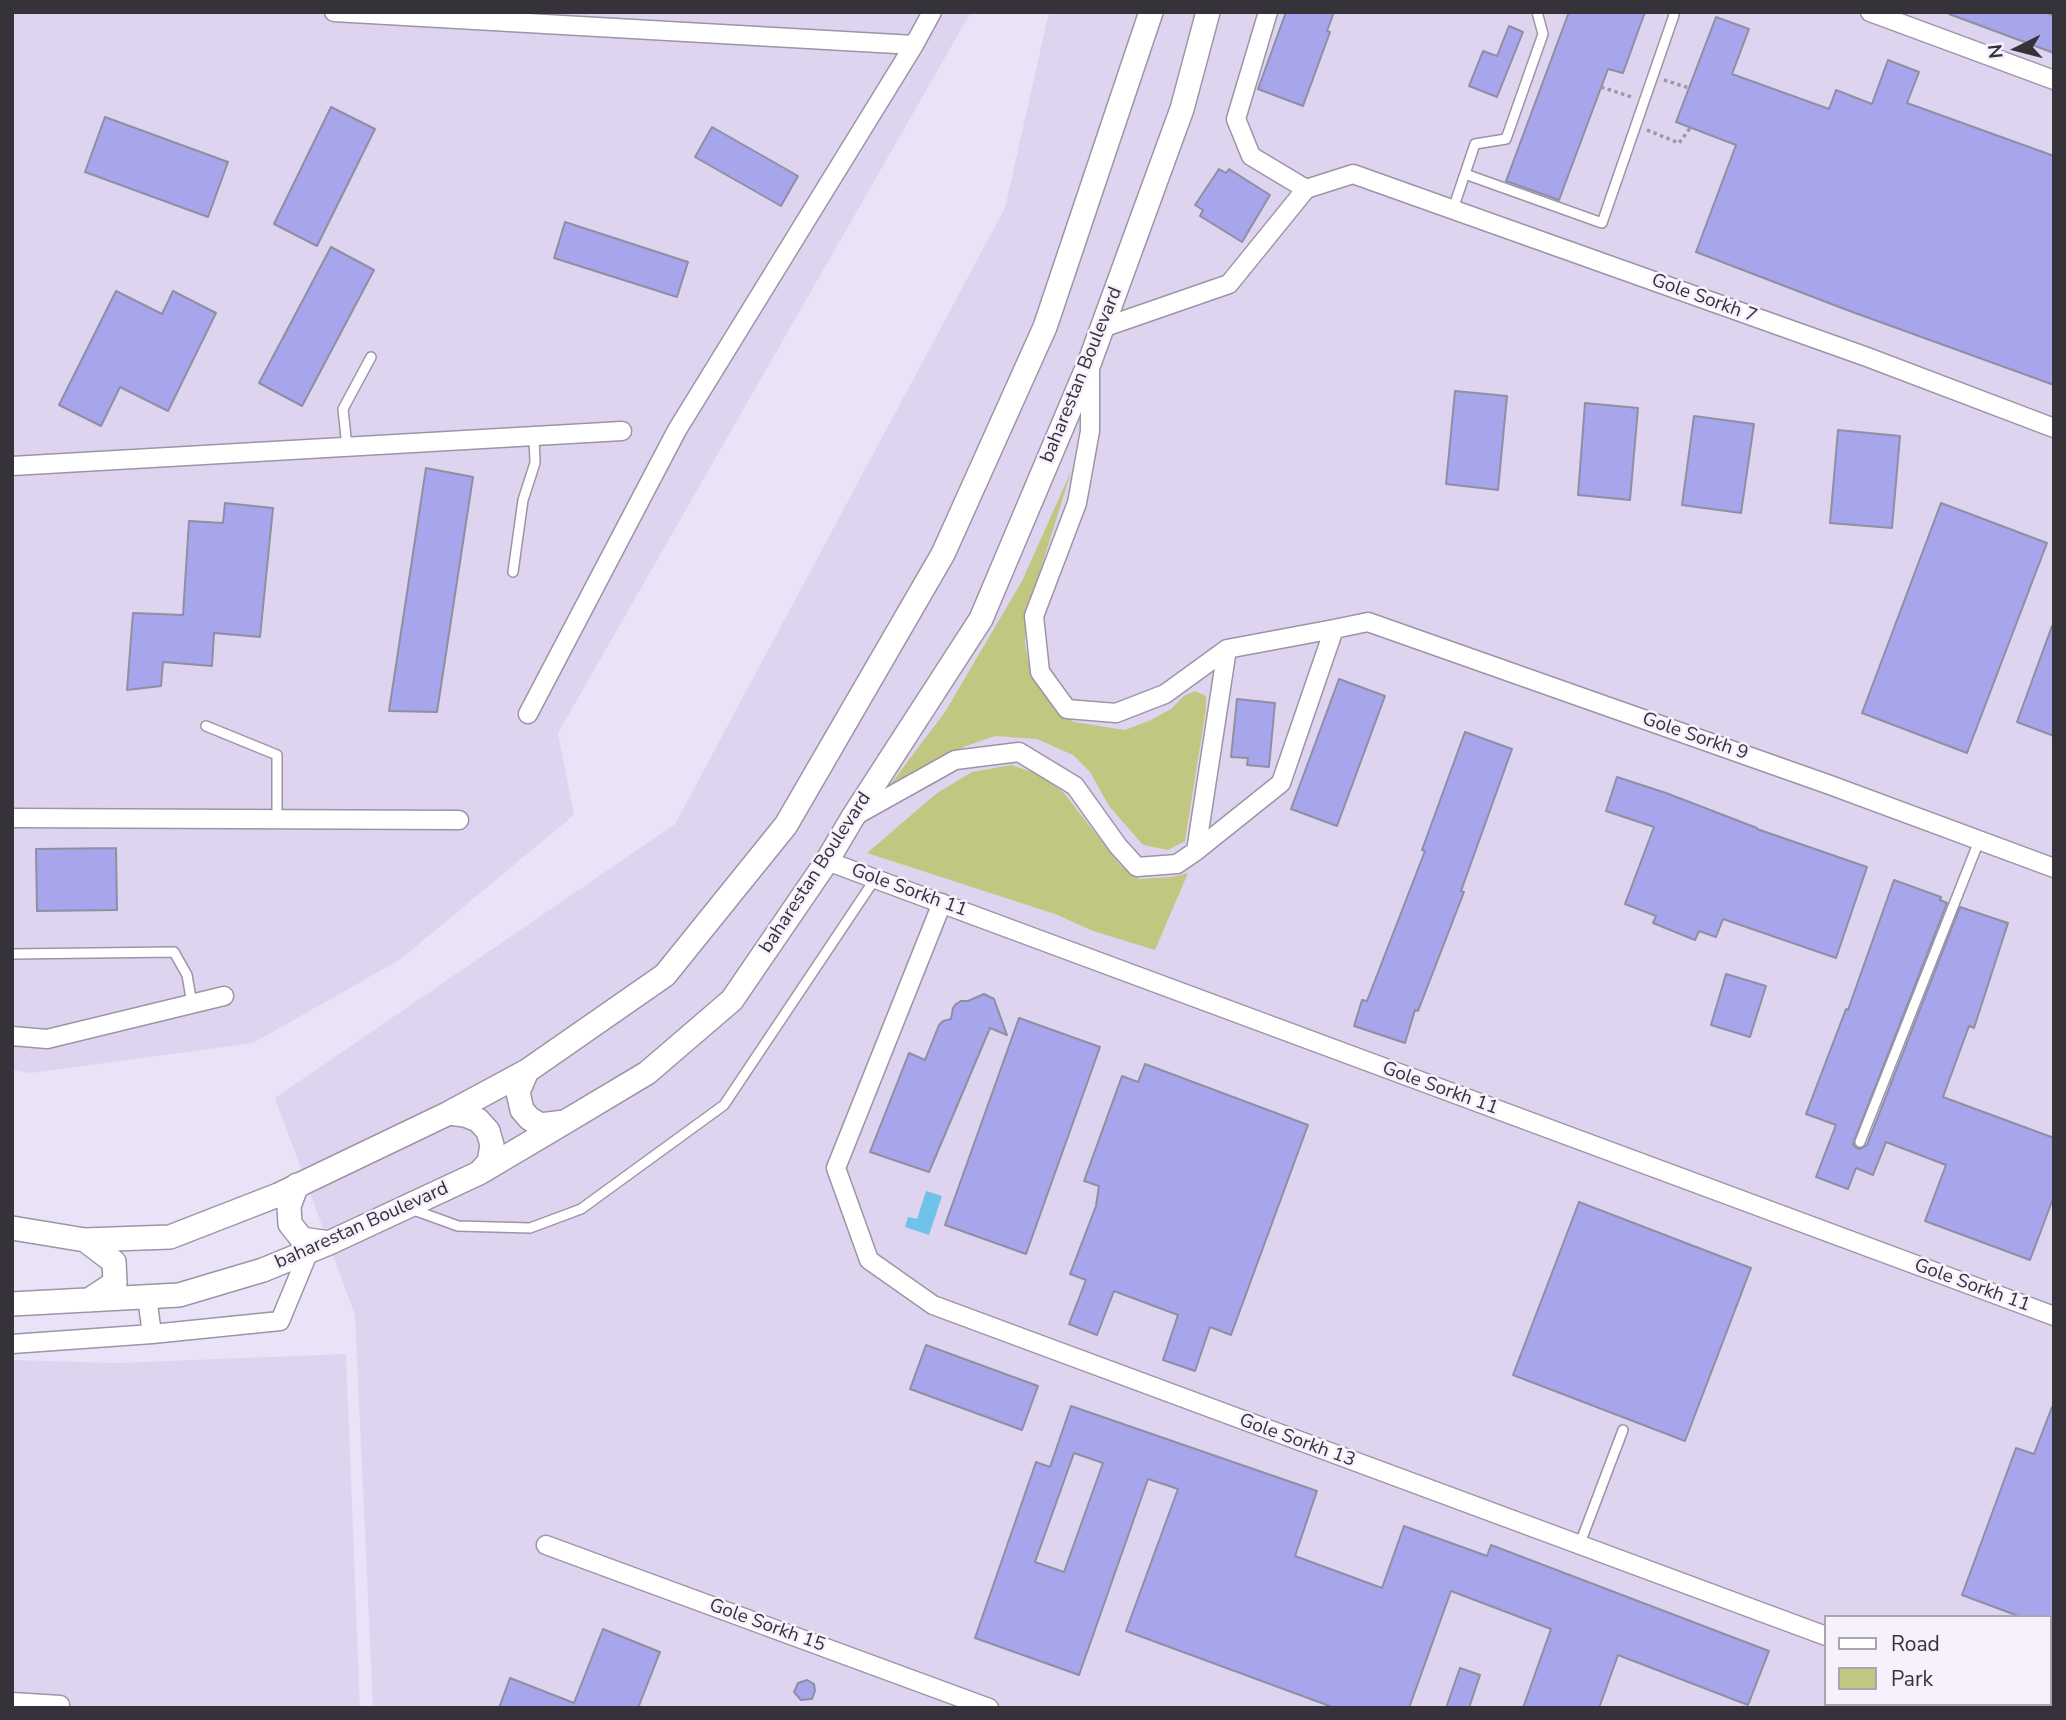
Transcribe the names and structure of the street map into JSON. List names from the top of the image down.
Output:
{
  "streets": {
    "street": [
      "Gole Sorkh 7",
      "baharestan Boulevard",
      "Gole Sorkh 9",
      "Gole Sorkh 11",
      "Gole Sorkh 13",
      "Gole Sorkh 15"
    ]
  },
  "crossings": [
    ["baharestan Boulevard", "Gole Sorkh 11"],
    ["Gole Sorkh 11", "Gole Sorkh 13"]
  ],
  "legend": ["Road", "Park"],
  "north": "left"
}
